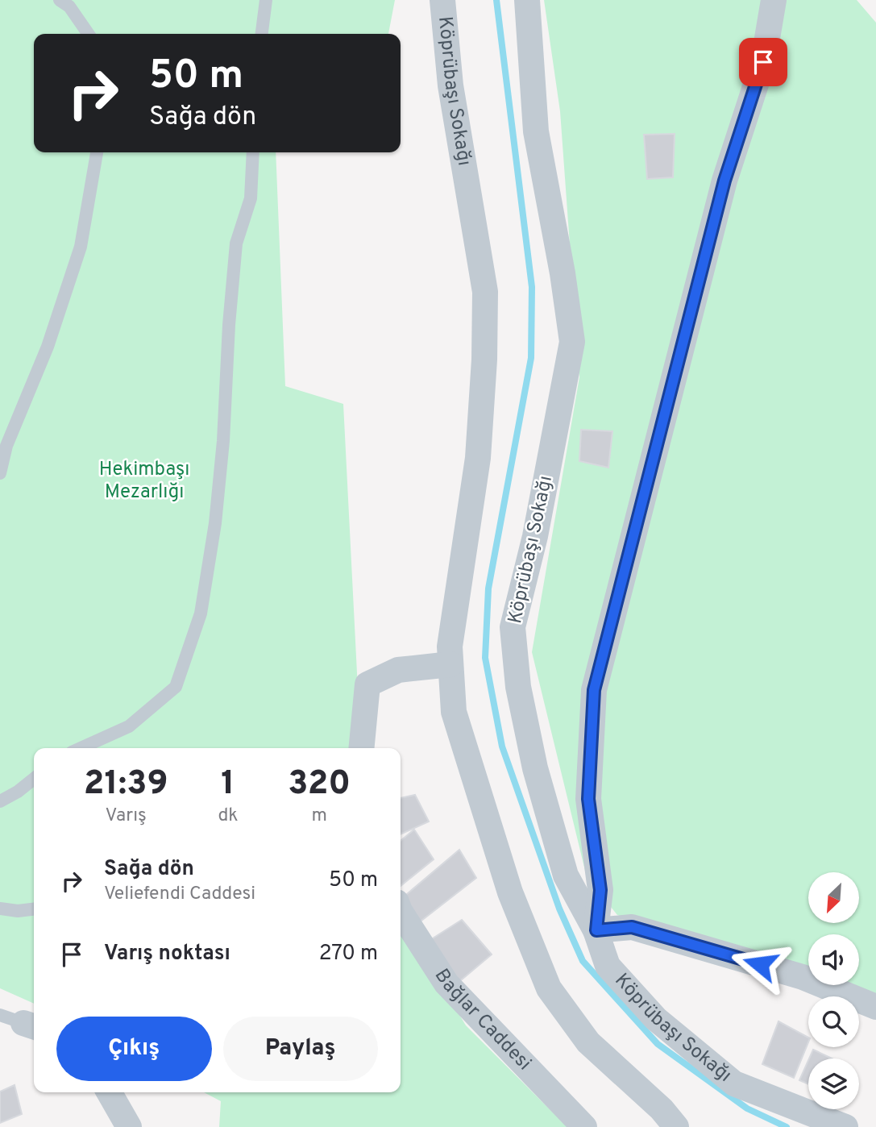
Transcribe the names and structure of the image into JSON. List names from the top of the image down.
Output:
{
  "streets": {
    "street": ["Köprübaşı Sokağı", "Bağlar Caddesi"]
  },
  "parks": ["Hekimbaşı Mezarlığı"],
  "north": "bottom left",
  "page": {
    "turn": ["50 m", "Sağa dön"],
    "eta": [
      "21:39",
      "Varış",
      "1",
      "dk",
      "320",
      "m"
    ],
    "list": [
      {
        "name": "Sağa dön",
        "note": "Veliefendi Caddesi",
        "value": "50 m"
      },
      {
        "name": "Varış noktası",
        "value": "270 m"
      }
    ],
    "buttons": ["Çıkış", "Paylaş"]
  }
}
